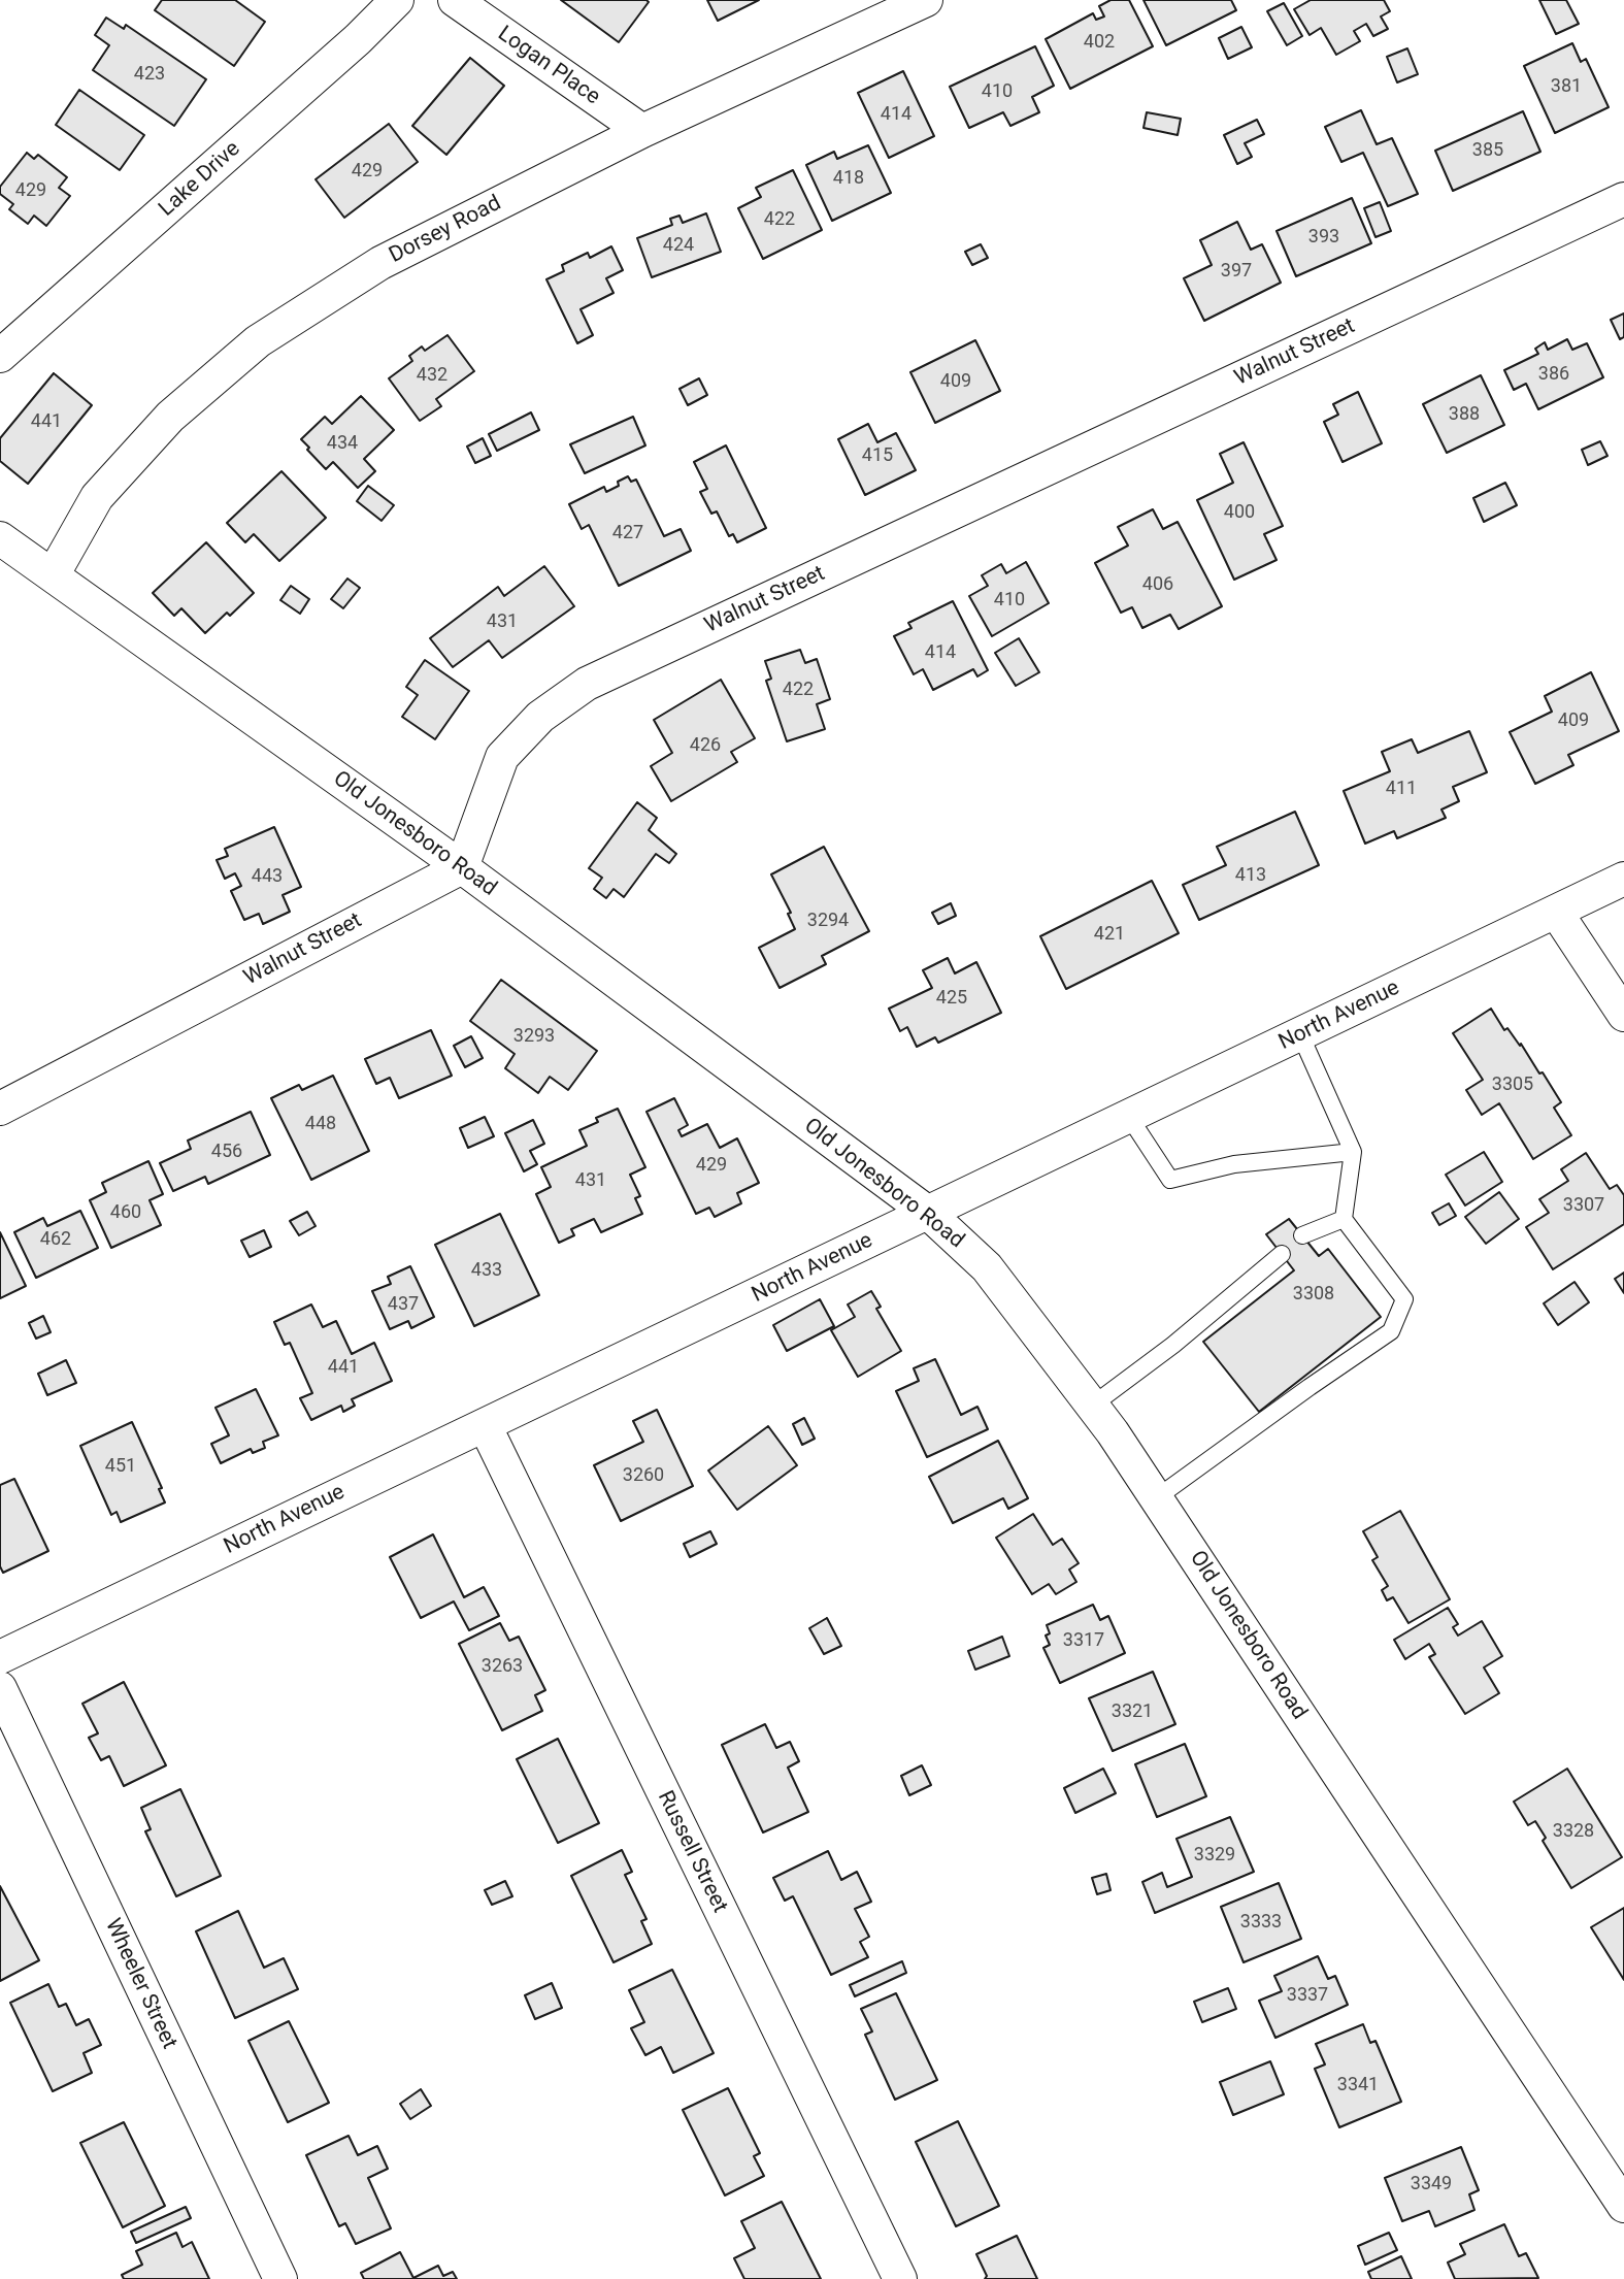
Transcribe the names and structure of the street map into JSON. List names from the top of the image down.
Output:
{
  "streets": {
    "street": [
      "Logan Place",
      "Lake Drive",
      "Dorsey Road",
      "Walnut Street",
      "Old Jonesboro Road",
      "North Avenue",
      "Russell Street",
      "Wheeler Street"
    ]
  },
  "crossings": [
    ["Logan Place", "Dorsey Road"],
    ["Dorsey Road", "Old Jonesboro Road"],
    ["Walnut Street", "Old Jonesboro Road"],
    ["Old Jonesboro Road", "North Avenue"],
    ["North Avenue", "Russell Street"]
  ],
  "house_numbers": [
    "402",
    "423",
    "381",
    "410",
    "414",
    "385",
    "429",
    "418",
    "429",
    "422",
    "393",
    "424",
    "397",
    "386",
    "432",
    "409",
    "388",
    "441",
    "434",
    "415",
    "400",
    "427",
    "406",
    "410",
    "431",
    "414",
    "422",
    "409",
    "426",
    "411",
    "413",
    "443",
    "3294",
    "421",
    "425",
    "3293",
    "3305",
    "448",
    "456",
    "429",
    "431",
    "3307",
    "460",
    "462",
    "433",
    "3308",
    "437",
    "441",
    "451",
    "3260",
    "3317",
    "3263",
    "3321",
    "3328",
    "3329",
    "3333",
    "3337",
    "3341",
    "3349"
  ]
}
